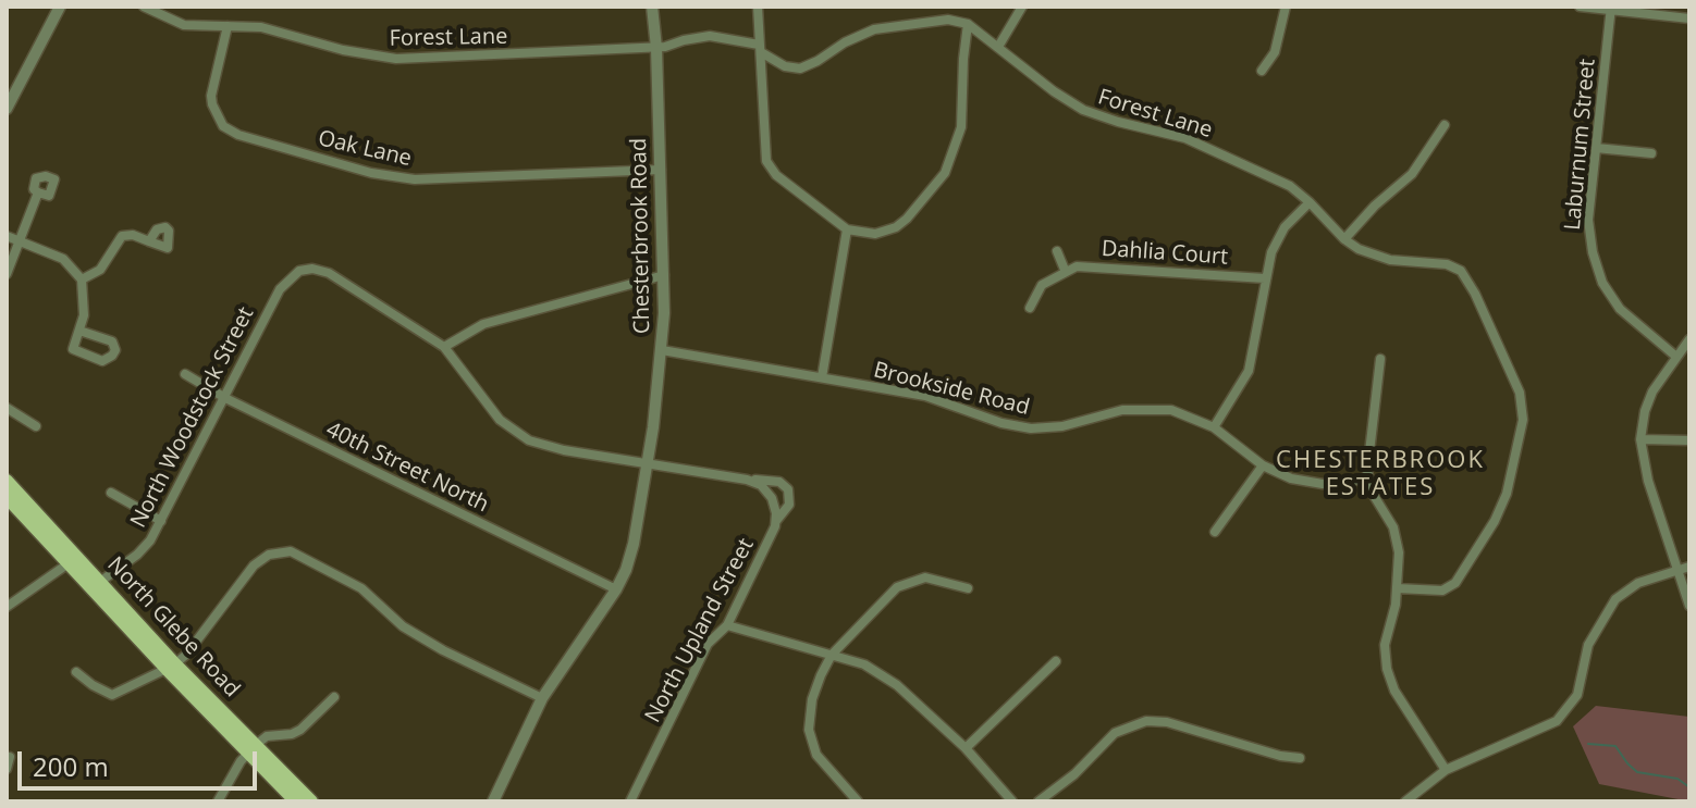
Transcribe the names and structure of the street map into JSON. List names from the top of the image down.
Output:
{
  "streets": {
    "main road": ["North Glebe Road"],
    "street": [
      "Forest Lane",
      "Laburnum Street",
      "Oak Lane",
      "Chesterbrook Road",
      "Dahlia Court",
      "Brookside Road",
      "North Woodstock Street",
      "40th Street North",
      "North Upland Street"
    ]
  },
  "crossings": [
    ["Forest Lane", "Oak Lane"],
    ["Forest Lane", "Chesterbrook Road"],
    ["Oak Lane", "Chesterbrook Road"],
    ["Chesterbrook Road", "Brookside Road"],
    ["Chesterbrook Road", "40th Street North"],
    ["North Woodstock Street", "40th Street North"],
    ["North Woodstock Street", "North Glebe Road"]
  ],
  "districts": ["CHESTERBROOK ESTATES"],
  "scale_bar": "200 m"
}
